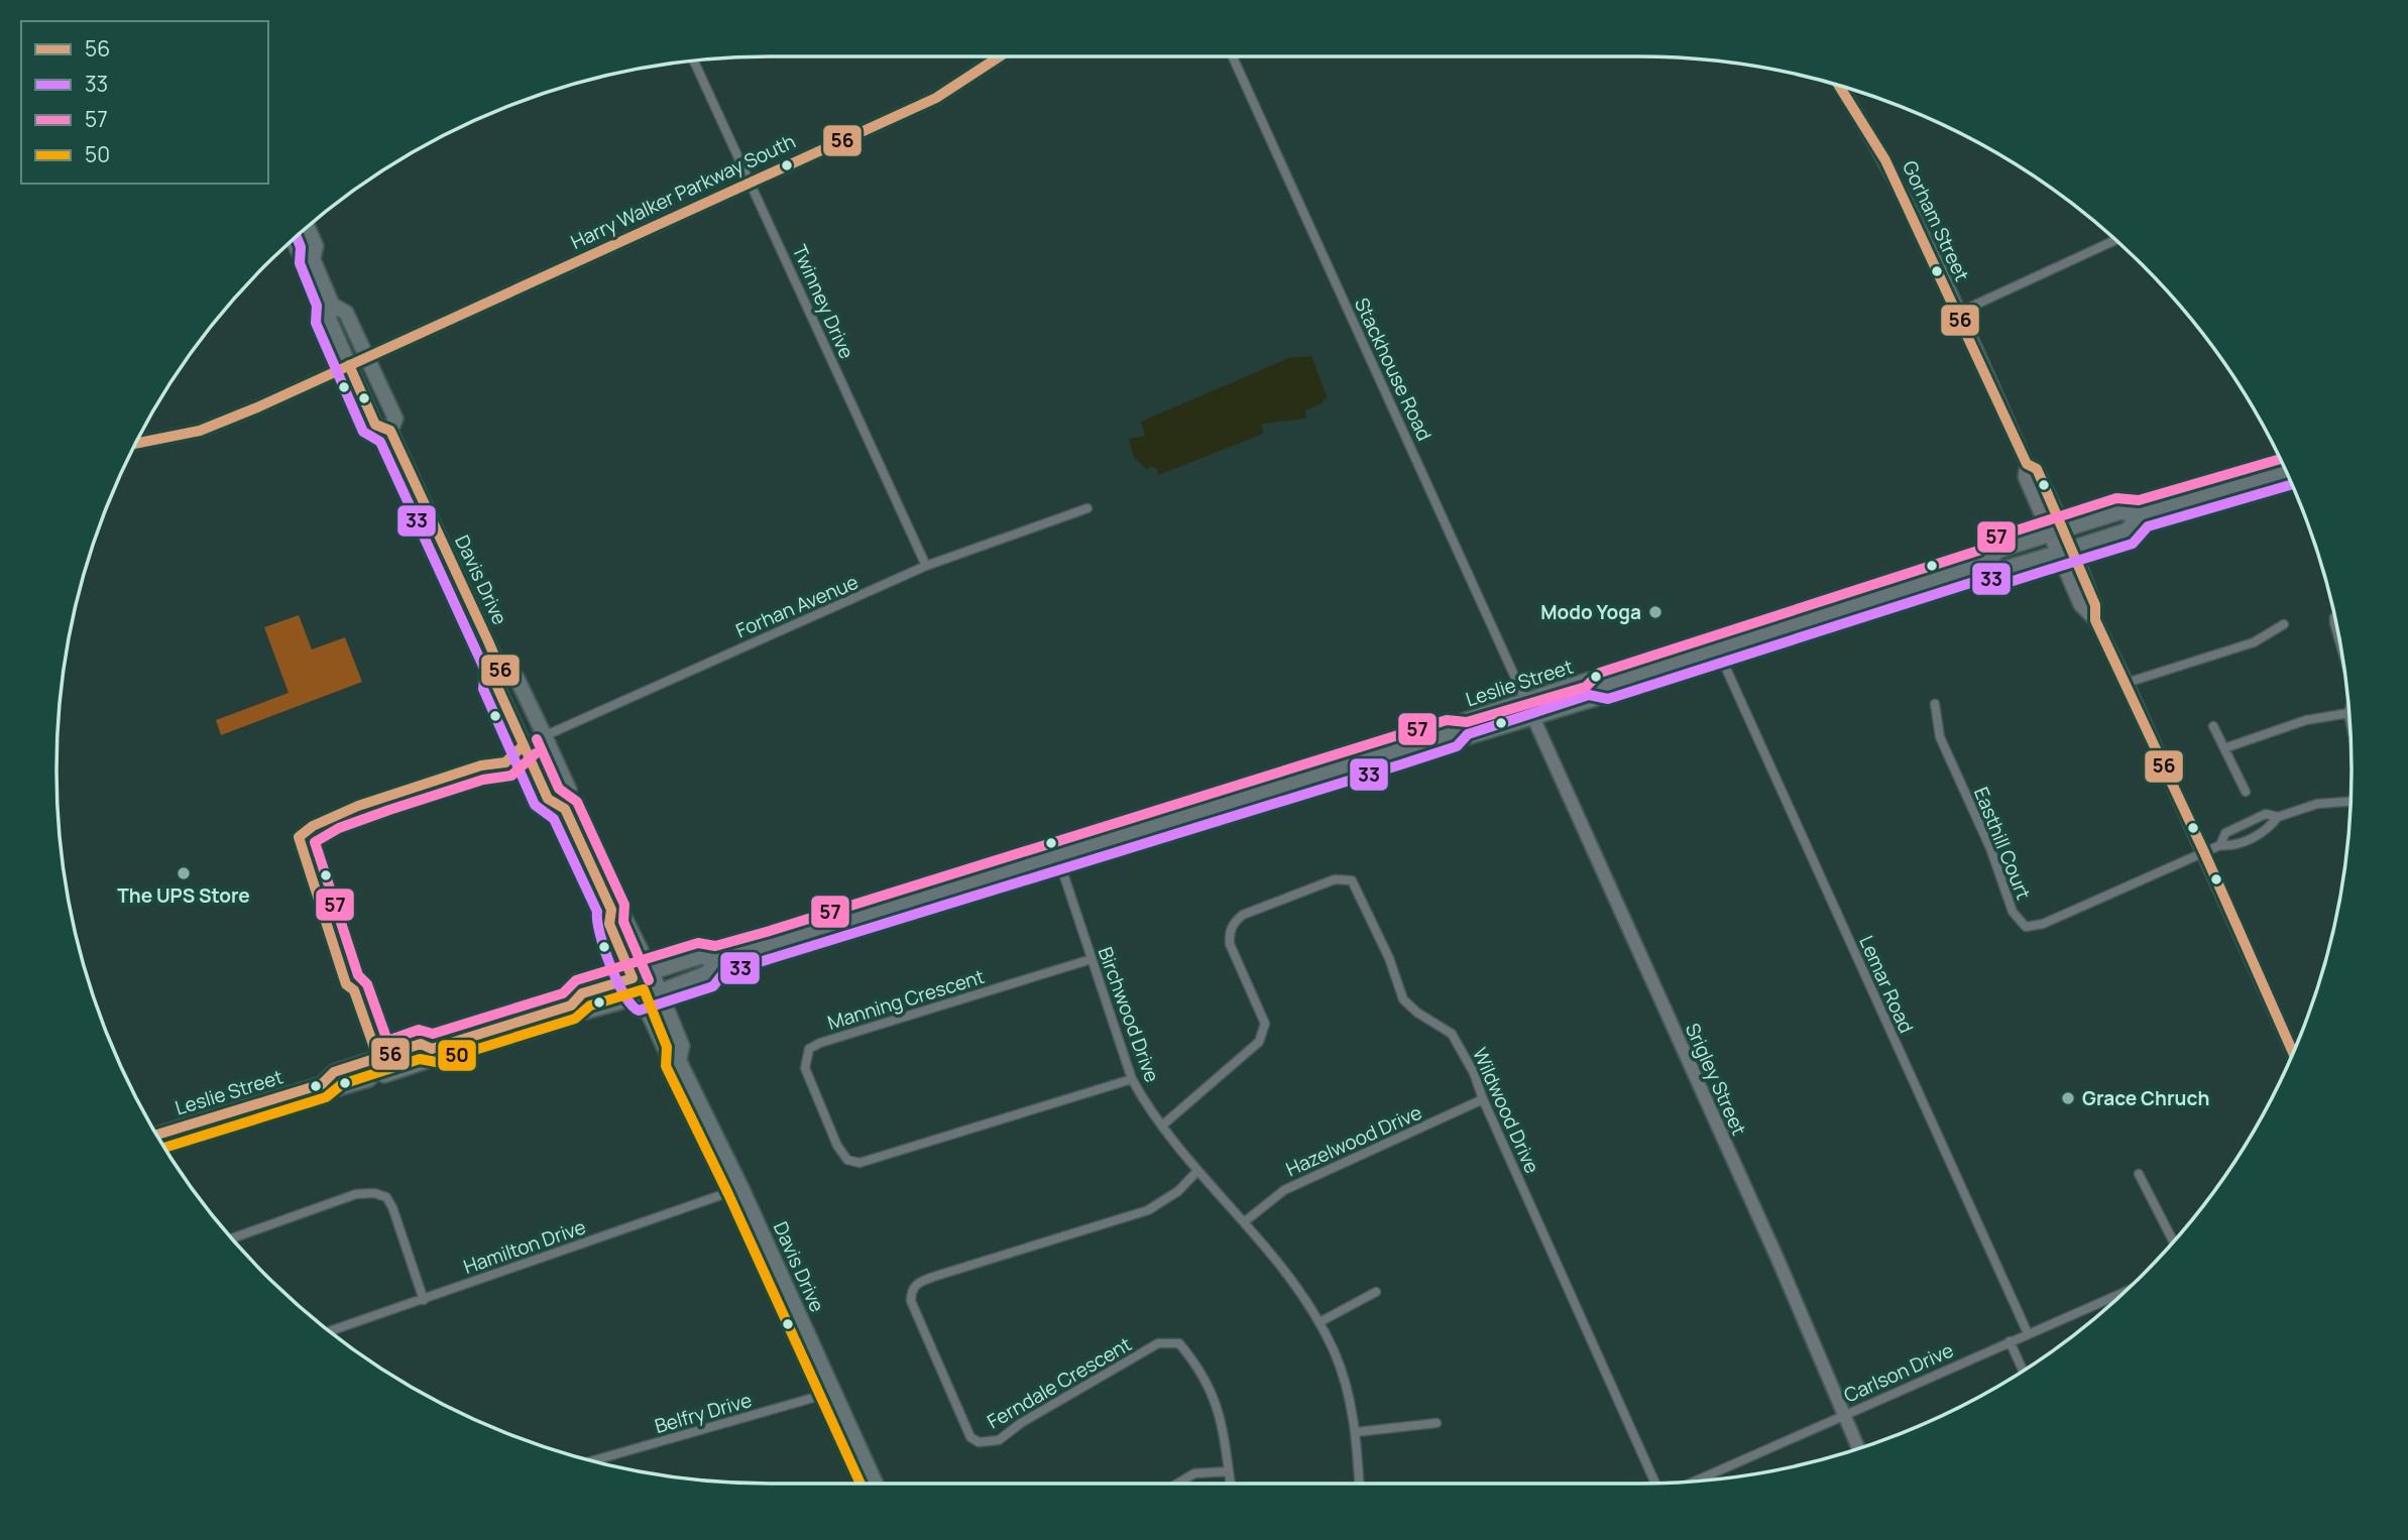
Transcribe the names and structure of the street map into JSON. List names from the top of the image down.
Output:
{
  "streets": {
    "main road": ["Davis Drive", "Leslie Street"],
    "street": [
      "Harry Walker Parkway South",
      "Gorham Street",
      "Twinney Drive",
      "Stackhouse Road",
      "Forhan Avenue",
      "Easthill Court",
      "Lemar Road",
      "Manning Crescent",
      "Birchwood Drive",
      "Srigley Street",
      "Wildwood Drive",
      "Hazelwood Drive",
      "Hamilton Drive",
      "Carlson Drive",
      "Ferndale Crescent",
      "Belfry Drive"
    ]
  },
  "crossings": [
    ["Harry Walker Parkway South", "Twinney Drive"],
    ["Harry Walker Parkway South", "Davis Drive"],
    ["Gorham Street", "Leslie Street"],
    ["Gorham Street", "Easthill Court"],
    ["Twinney Drive", "Forhan Avenue"],
    ["Stackhouse Road", "Leslie Street"],
    ["Stackhouse Road", "Srigley Street"],
    ["Davis Drive", "Forhan Avenue"],
    ["Davis Drive", "Leslie Street"],
    ["Davis Drive", "Hamilton Drive"],
    ["Davis Drive", "Belfry Drive"],
    ["Leslie Street", "Lemar Road"],
    ["Leslie Street", "Birchwood Drive"],
    ["Leslie Street", "Srigley Street"],
    ["Lemar Road", "Carlson Drive"],
    ["Manning Crescent", "Birchwood Drive"],
    ["Birchwood Drive", "Wildwood Drive"],
    ["Birchwood Drive", "Hazelwood Drive"],
    ["Birchwood Drive", "Ferndale Crescent"],
    ["Srigley Street", "Carlson Drive"],
    ["Wildwood Drive", "Hazelwood Drive"]
  ],
  "places": ["Modo Yoga", "The UPS Store", "Grace Chruch"],
  "lines": [
    "transit line 56",
    "transit line 33",
    "transit line 57",
    "transit line 50"
  ],
  "legend": [
    "56",
    "33",
    "57",
    "50"
  ]
}
